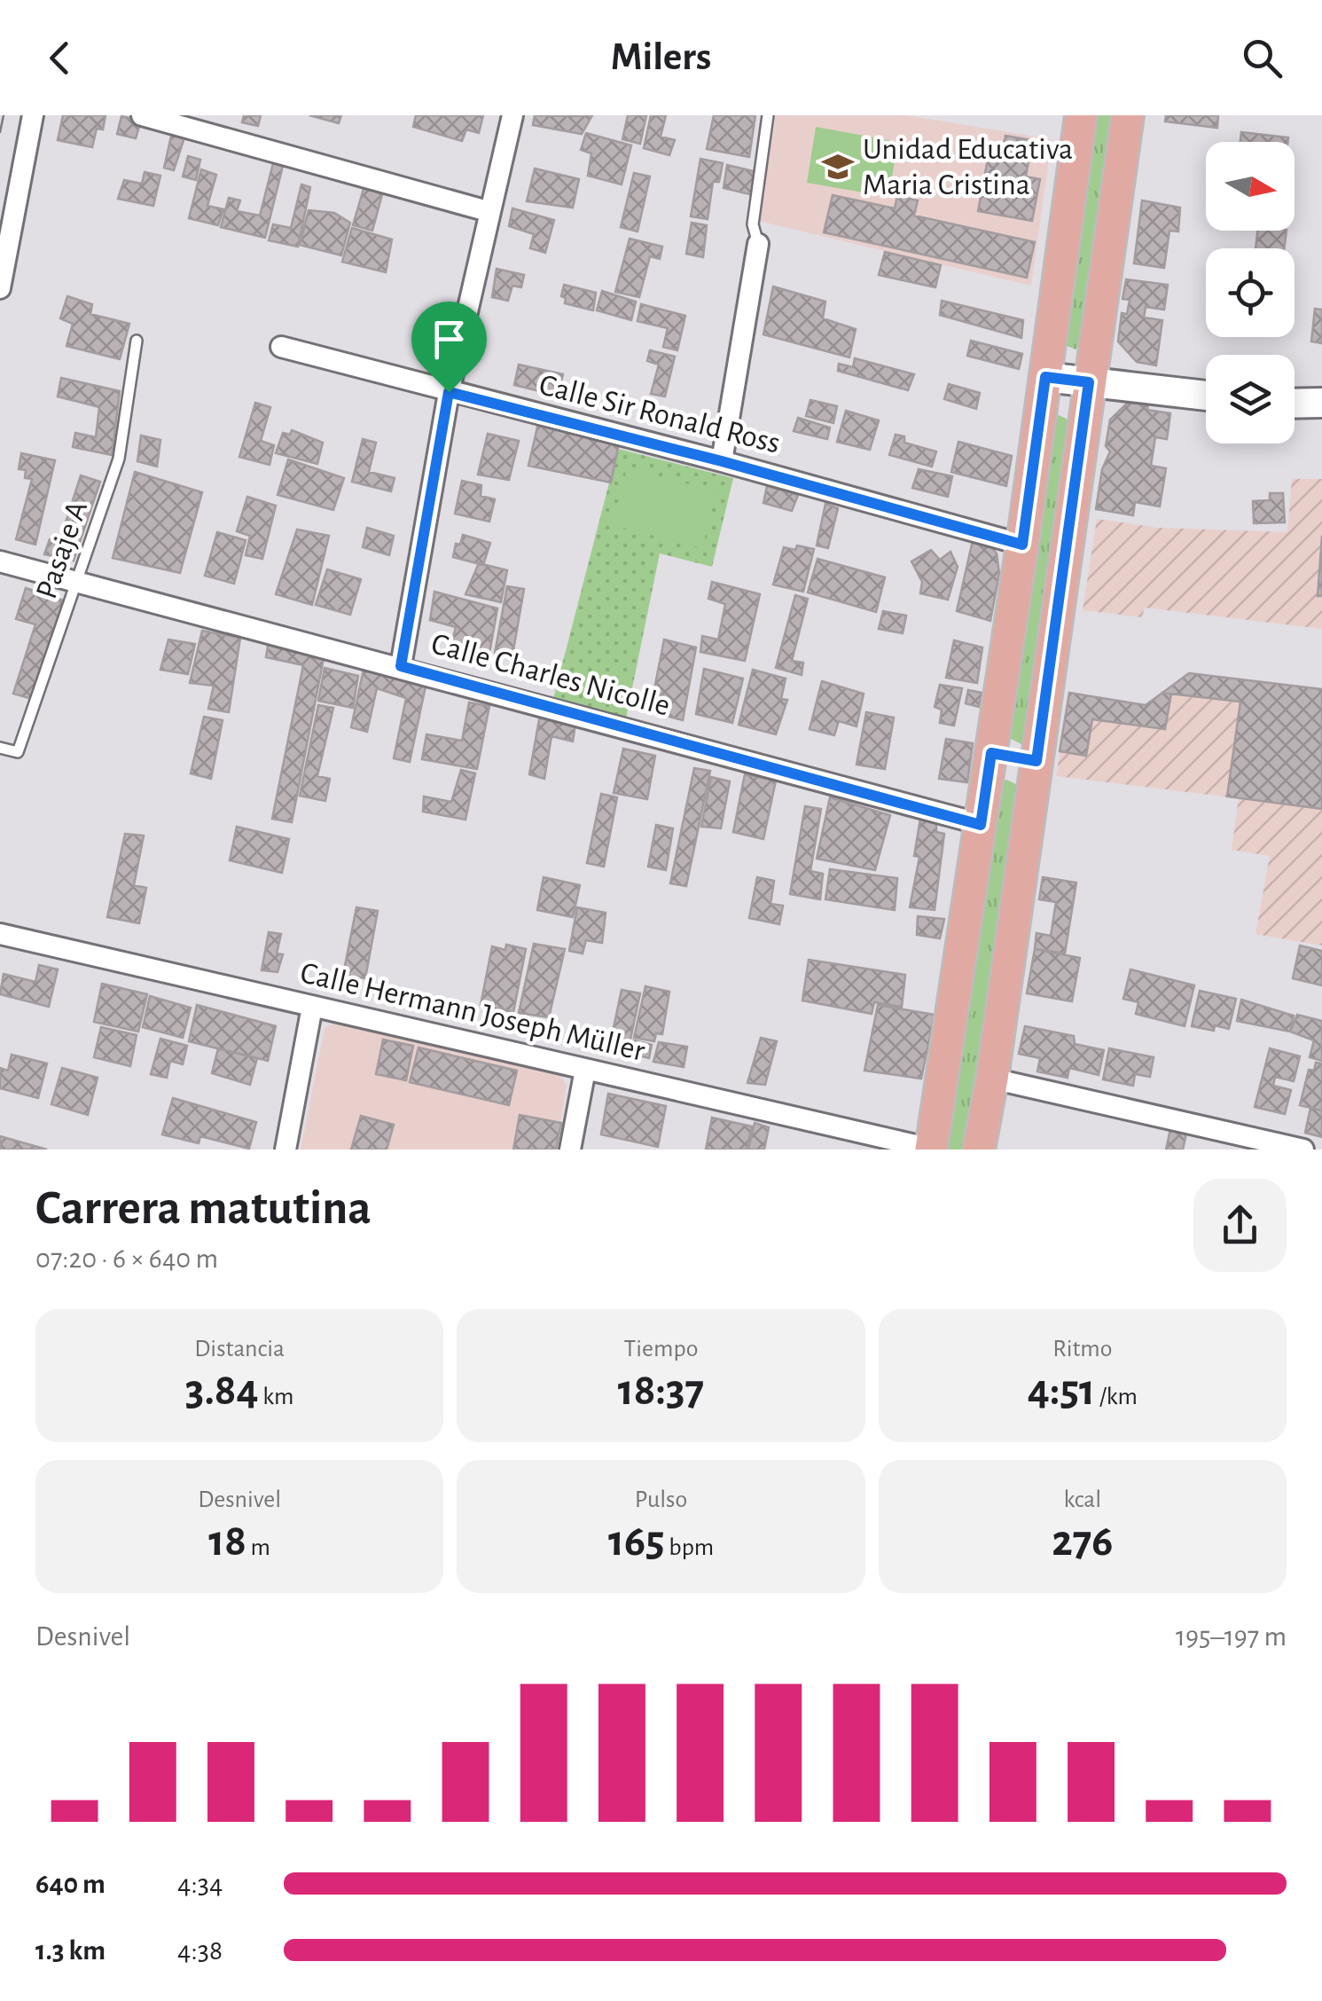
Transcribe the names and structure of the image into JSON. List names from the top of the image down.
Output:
{
  "streets": {
    "street": ["Calle Sir Ronald Ross", "Calle Charles Nicolle", "Calle Hermann Joseph Müller"],
    "lane": ["Pasaje A"]
  },
  "crossings": [
    ["Pasaje A", "Calle Charles Nicolle"]
  ],
  "places": {
    "school or university": ["Unidad Educativa Maria Cristina"]
  },
  "north": "right",
  "page": {
    "header": "Milers",
    "heading": ["Carrera matutina", "07:20 · 6 × 640 m"],
    "stats": [
      ["Distancia", "3.84 km"],
      ["Tiempo", "18:37"],
      ["Ritmo", "4:51 /km"],
      ["Desnivel", "18 m"],
      ["Pulso", "165 bpm"],
      ["kcal", "276"]
    ],
    "chart": ["Desnivel", "195–197 m"],
    "list": [
      {
        "name": "640 m",
        "note": "4:34"
      },
      {
        "name": "1.3 km",
        "note": "4:38"
      }
    ]
  }
}
